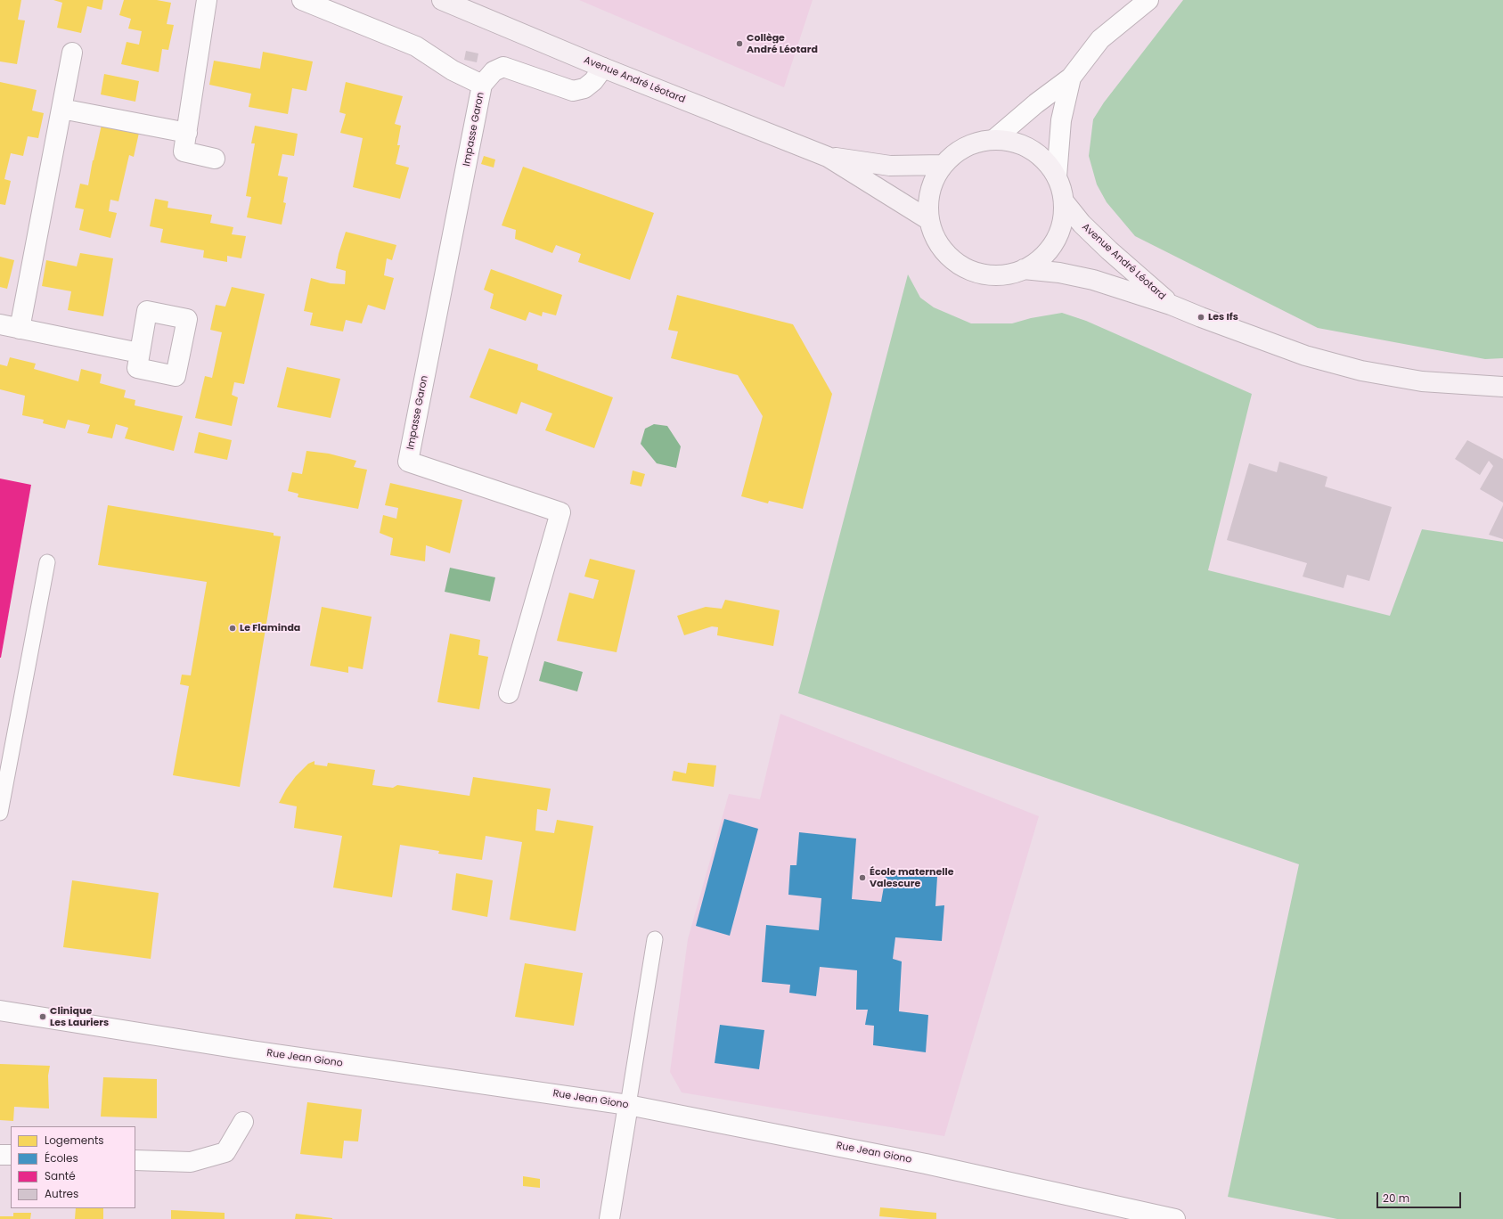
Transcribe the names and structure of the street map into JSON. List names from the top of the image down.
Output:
{
  "streets": {
    "main road": ["Avenue André Léotard"],
    "street": ["Impasse Garon", "Rue Jean Giono"]
  },
  "places": [
    "Collège André Léotard",
    "Les Ifs",
    "Le Flaminda",
    "École maternelle Valescure",
    "Clinique Les Lauriers"
  ],
  "legend": [
    "Logements",
    "Écoles",
    "Santé",
    "Autres"
  ],
  "scale_bar": "20 m"
}
